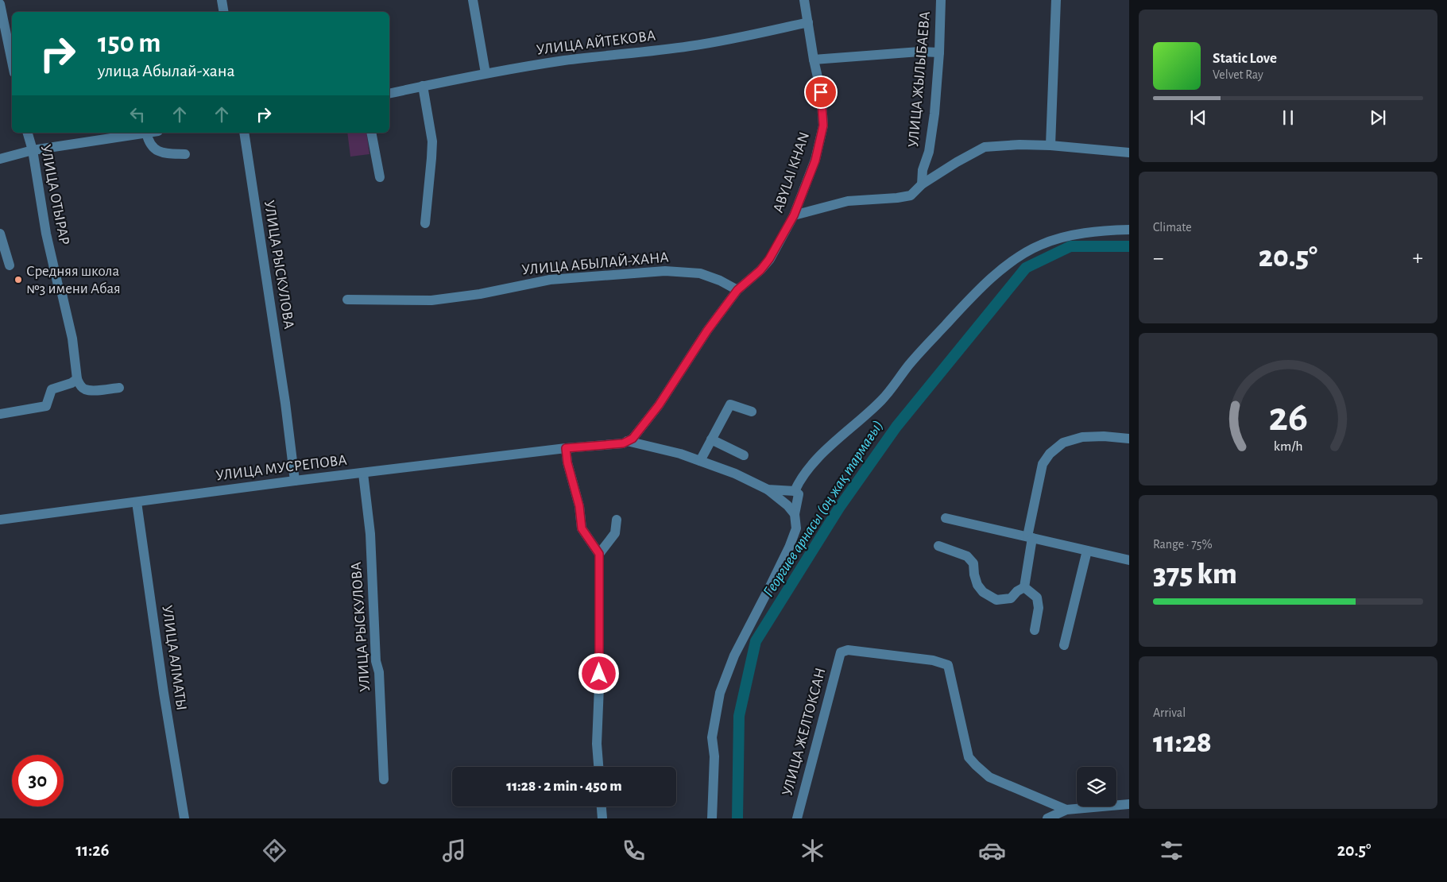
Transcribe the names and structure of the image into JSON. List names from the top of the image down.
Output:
{
  "streets": {
    "street": [
      "УЛИЦА АЙТЕКОВА",
      "УЛИЦА ЖЫЛЫБАЕВА",
      "ABYLAI KHAN",
      "УЛИЦА ОТЫРАР",
      "УЛИЦА АБЫЛАЙ-ХАНА",
      "УЛИЦА РЫСКУЛОВА",
      "УЛИЦА МУСРЕПОВА",
      "УЛИЦА АЛМАТЫ",
      "УЛИЦА ЖЕЛТОКСАН"
    ]
  },
  "crossings": [
    ["УЛИЦА АЙТЕКОВА", "ABYLAI KHAN"],
    ["УЛИЦА ЖЫЛЫБАЕВА", "ABYLAI KHAN"],
    ["ABYLAI KHAN", "УЛИЦА АБЫЛАЙ-ХАНА"],
    ["УЛИЦА РЫСКУЛОВА", "УЛИЦА МУСРЕПОВА"],
    ["УЛИЦА МУСРЕПОВА", "УЛИЦА АЛМАТЫ"]
  ],
  "water": ["Георгиев арнасы (оң жақ тармағы)"],
  "places": ["Средняя школа №3 имени Абая"],
  "page": {
    "turn": ["150 m", "улица Абылай-хана"],
    "song": ["Static Love", "Velvet Ray"],
    "tile": [
      "Climate",
      ["Range · 75%", "375 km"],
      ["Arrival", "11:28"]
    ],
    "heat": ["−", "20.5°", "+"],
    "limit": "30",
    "trip": "11:28 · 2 min · 450 m",
    "tabs": ["11:26", "20.5°"],
    "gauge": ["26", "km/h"]
  }
}
